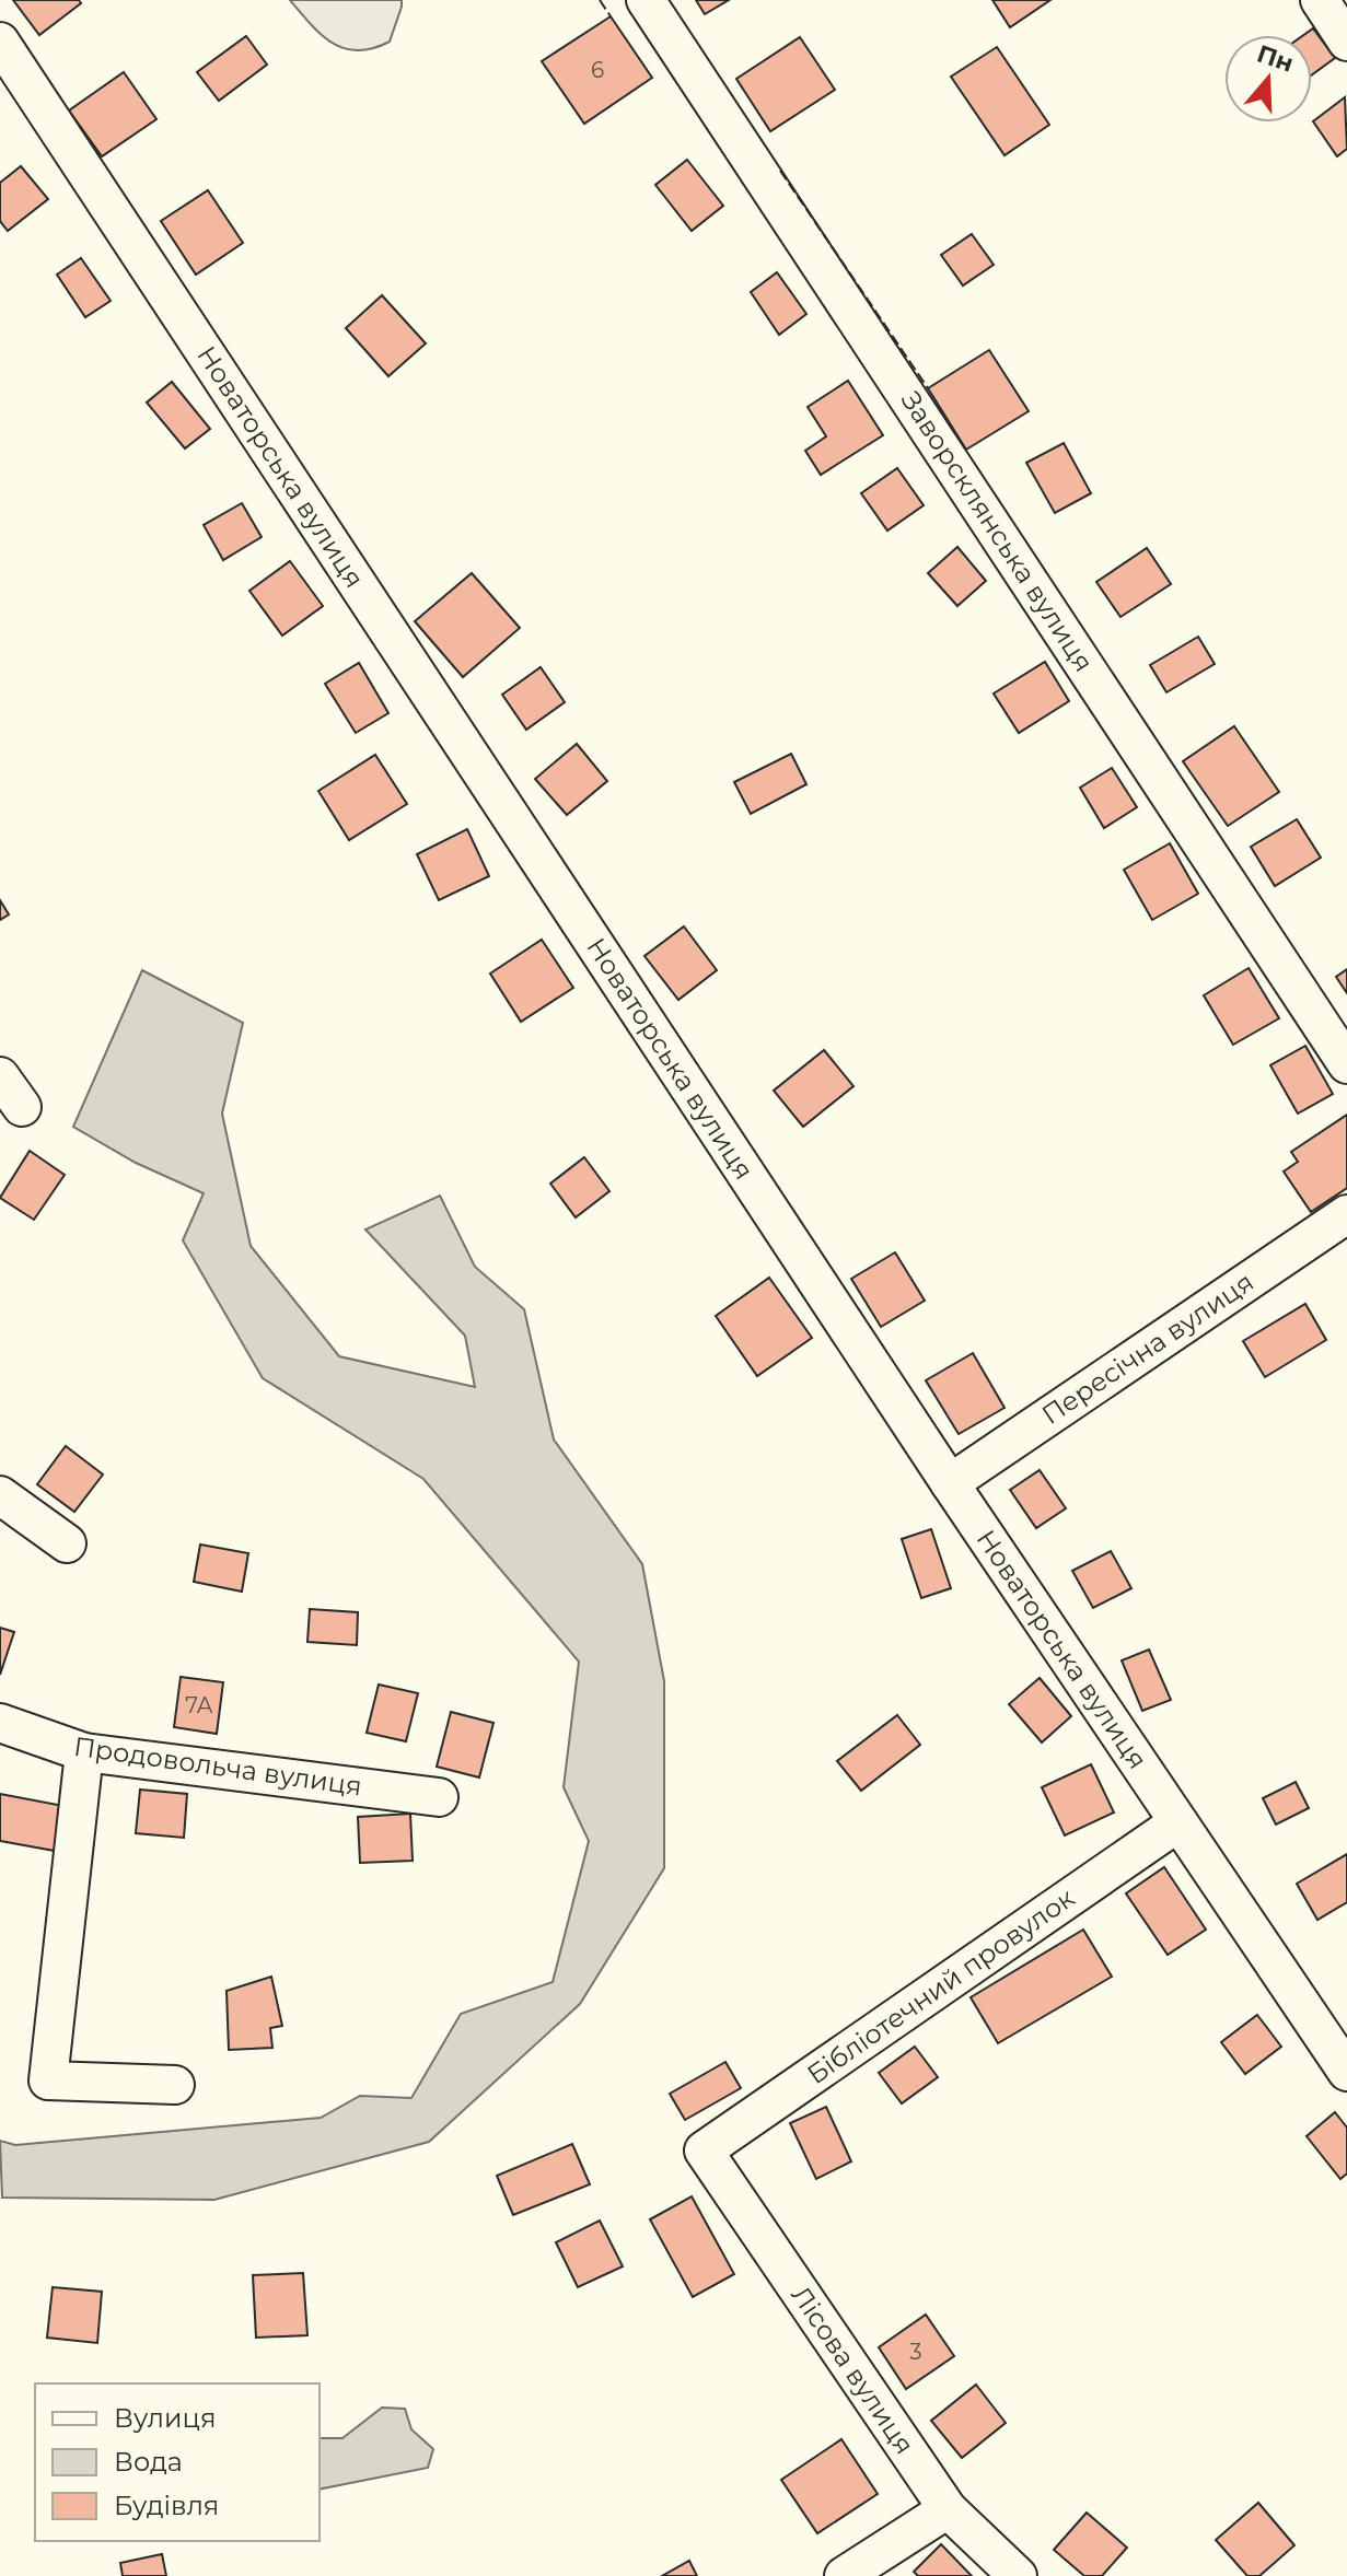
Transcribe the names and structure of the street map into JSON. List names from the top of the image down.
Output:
{
  "streets": {
    "street": [
      "Новаторська вулиця",
      "Заворсклянська вулиця",
      "Пересічна вулиця",
      "Продовольча вулиця",
      "Бібліотечний провулок",
      "Лісова вулиця"
    ]
  },
  "crossings": [
    ["Новаторська вулиця", "Пересічна вулиця"],
    ["Новаторська вулиця", "Бібліотечний провулок"],
    ["Бібліотечний провулок", "Лісова вулиця"]
  ],
  "house_numbers": ["6", "7А", "3"],
  "legend": ["Вулиця", "Вода", "Будівля"],
  "north": "top"
}
